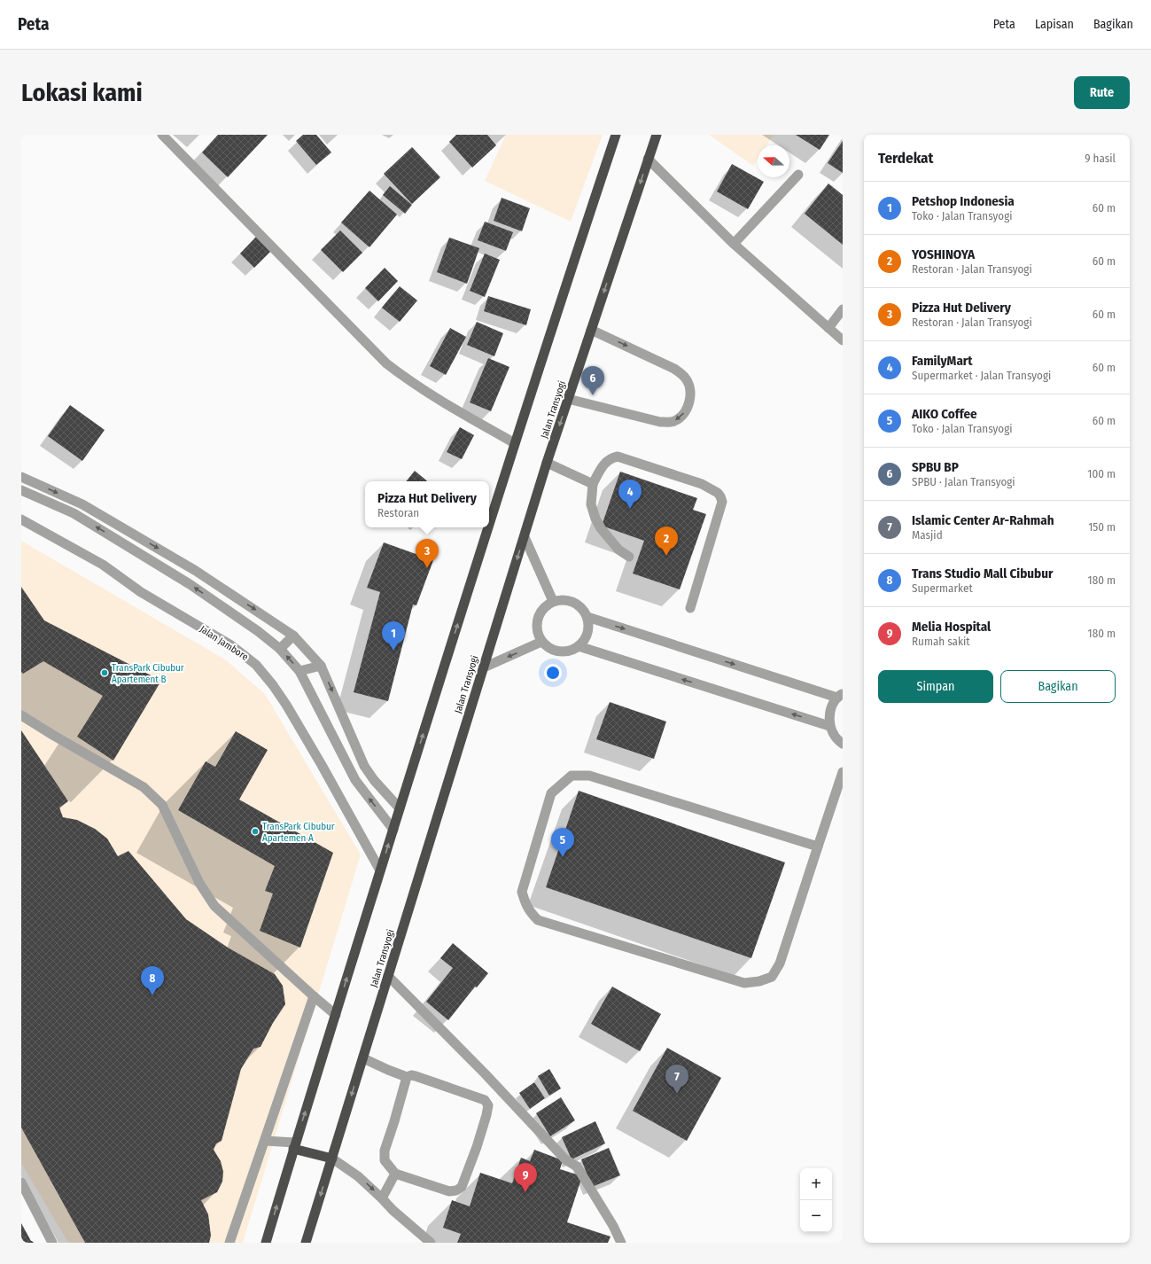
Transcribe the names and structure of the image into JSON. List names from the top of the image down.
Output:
{
  "streets": {
    "highway": ["Jalan Transyogi"],
    "street": ["Jalan Jambore"]
  },
  "places": ["TransPark Cibubur Apartement B", "TransPark Cibubur Apartemen A"],
  "north": "left",
  "page": {
    "header": "Peta",
    "nav": ["Peta", "Lapisan", "Bagikan"],
    "buttons": [
      "Rute",
      ["Simpan", "Bagikan"]
    ],
    "title": "Lokasi kami",
    "heading": ["Terdekat", "9 hasil"],
    "list": [
      {
        "mark": "1",
        "name": "Petshop Indonesia",
        "note": "Toko · Jalan Transyogi",
        "value": "60 m"
      },
      {
        "mark": "2",
        "name": "YOSHINOYA",
        "note": "Restoran · Jalan Transyogi",
        "value": "60 m"
      },
      {
        "mark": "3",
        "name": "Pizza Hut Delivery",
        "note": "Restoran · Jalan Transyogi",
        "value": "60 m"
      },
      {
        "mark": "4",
        "name": "FamilyMart",
        "note": "Supermarket · Jalan Transyogi",
        "value": "60 m"
      },
      {
        "mark": "5",
        "name": "AIKO Coffee",
        "note": "Toko · Jalan Transyogi",
        "value": "60 m"
      },
      {
        "mark": "6",
        "name": "SPBU BP",
        "note": "SPBU · Jalan Transyogi",
        "value": "100 m"
      },
      {
        "mark": "7",
        "name": "Islamic Center Ar-Rahmah",
        "note": "Masjid",
        "value": "150 m"
      },
      {
        "mark": "8",
        "name": "Trans Studio Mall Cibubur",
        "note": "Supermarket",
        "value": "180 m"
      },
      {
        "mark": "9",
        "name": "Melia Hospital",
        "note": "Rumah sakit",
        "value": "180 m"
      }
    ],
    "pins": [
      "6",
      "4",
      "2",
      "3",
      "1",
      "5",
      "8",
      "7",
      "9"
    ],
    "popup": ["Pizza Hut Delivery", "Restoran"],
    "map_buttons": ["+", "−"]
  }
}
